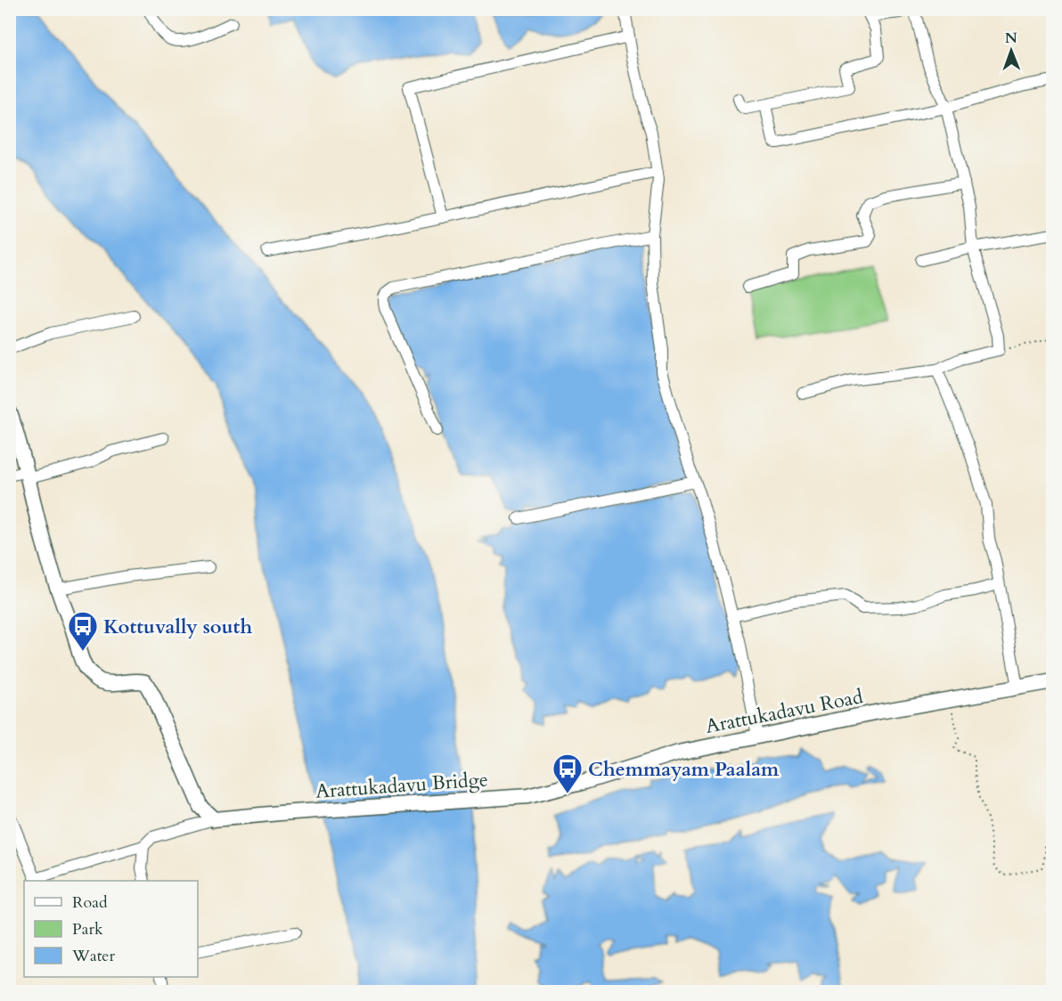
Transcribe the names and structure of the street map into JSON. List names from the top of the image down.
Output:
{
  "streets": {
    "main road": ["Arattukadavu Road", "Arattukadavu Bridge"]
  },
  "crossings": [
    ["Arattukadavu Road", "Arattukadavu Bridge"]
  ],
  "places": {
    "bus stop": ["Kottuvally south", "Chemmayam Paalam"]
  },
  "legend": ["Road", "Park", "Water"],
  "north": "top"
}
